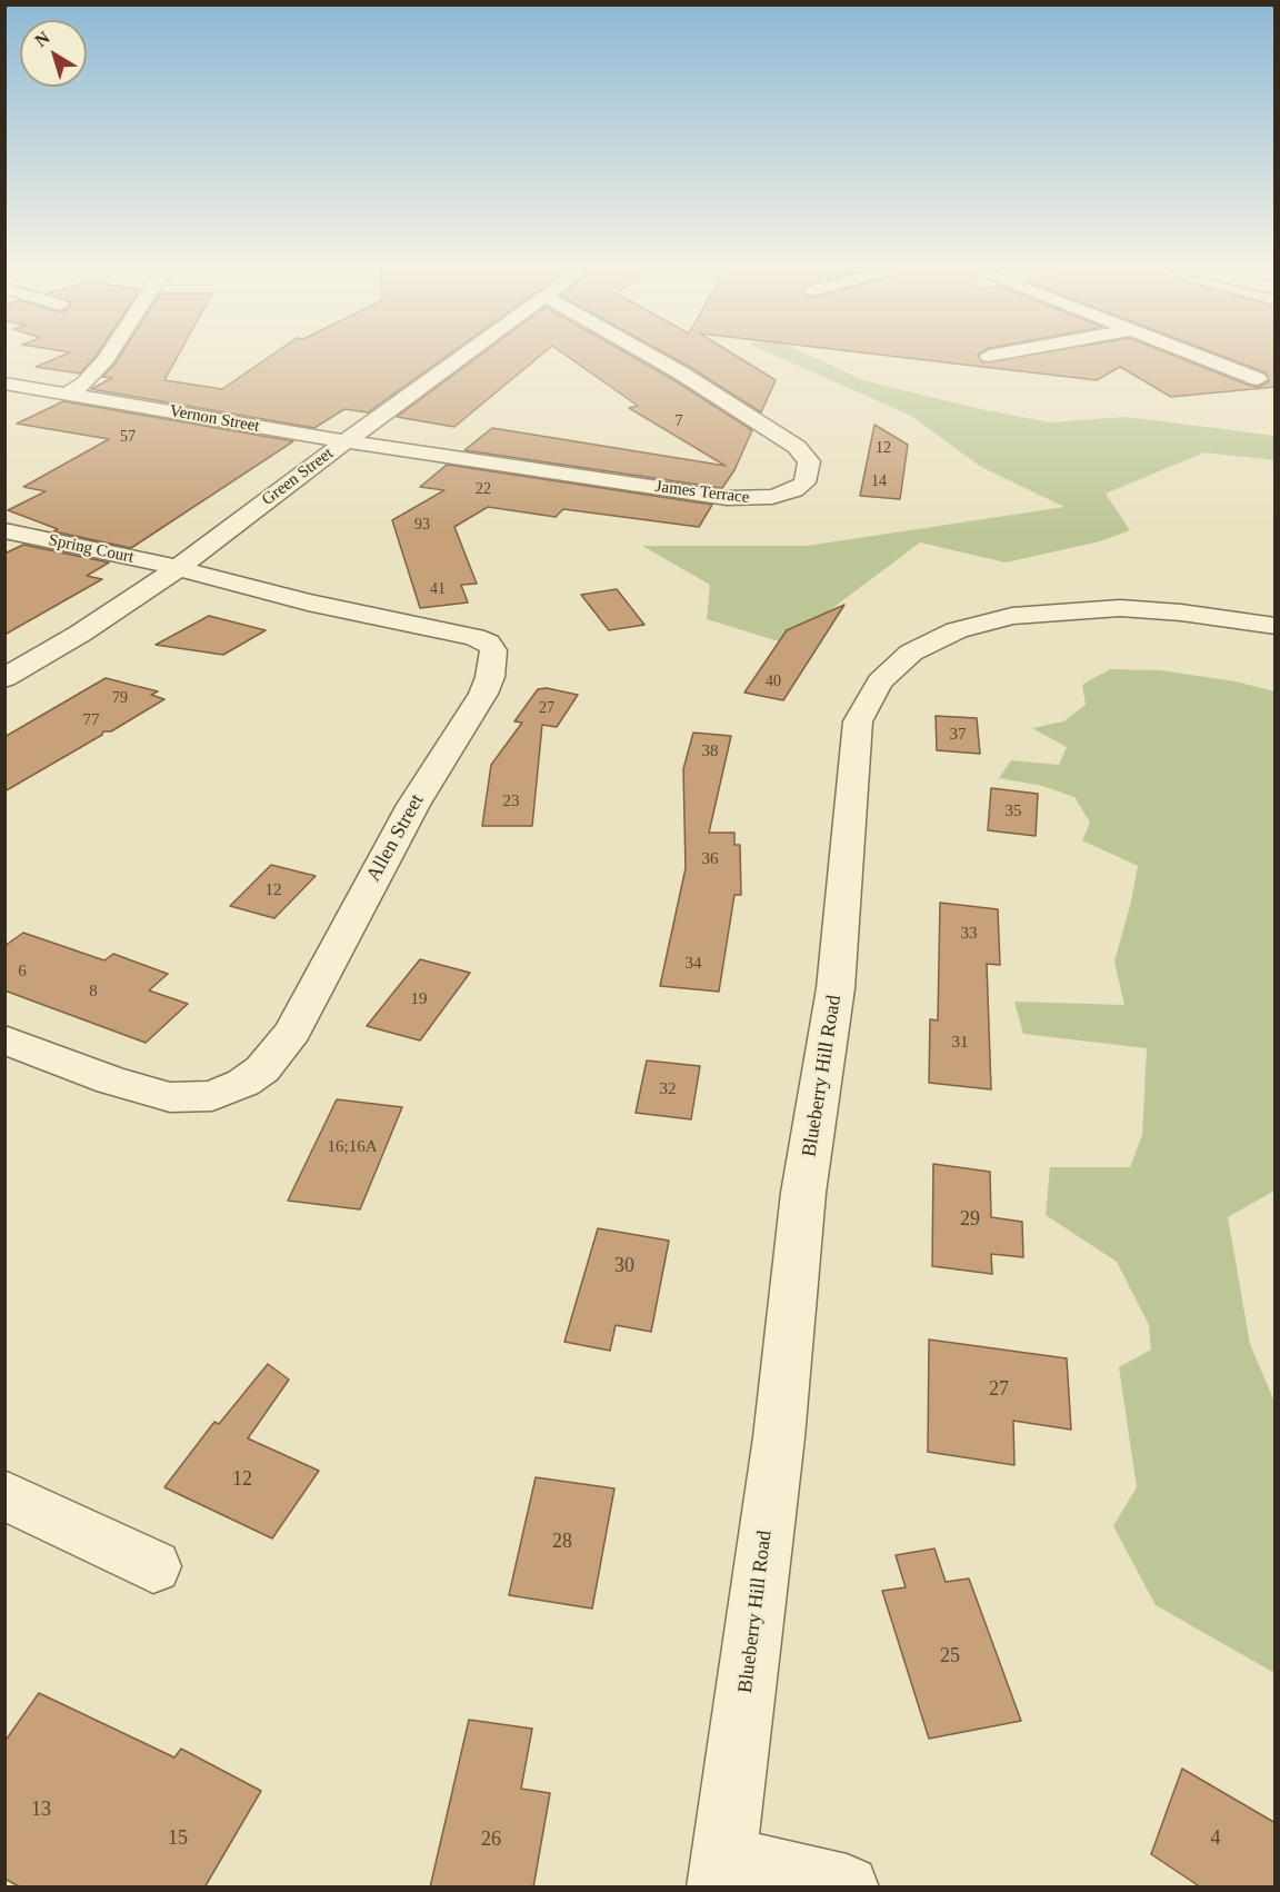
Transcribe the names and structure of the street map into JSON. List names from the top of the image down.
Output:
{
  "streets": {
    "street": [
      "Vernon Street",
      "Green Street",
      "James Terrace",
      "Spring Court",
      "Allen Street",
      "Blueberry Hill Road"
    ]
  },
  "crossings": [
    ["Vernon Street", "Green Street"],
    ["Vernon Street", "James Terrace"],
    ["Green Street", "James Terrace"],
    ["Green Street", "Spring Court"],
    ["Green Street", "Allen Street"],
    ["Spring Court", "Allen Street"]
  ],
  "house_numbers": [
    "7",
    "57",
    "12",
    "14",
    "22",
    "93",
    "41",
    "40",
    "79",
    "27",
    "77",
    "37",
    "38",
    "23",
    "35",
    "36",
    "12",
    "33",
    "34",
    "6",
    "8",
    "19",
    "31",
    "32",
    "16;16A",
    "29",
    "30",
    "27",
    "12",
    "28",
    "25",
    "13",
    "15",
    "4",
    "26"
  ],
  "north": "top left"
}
